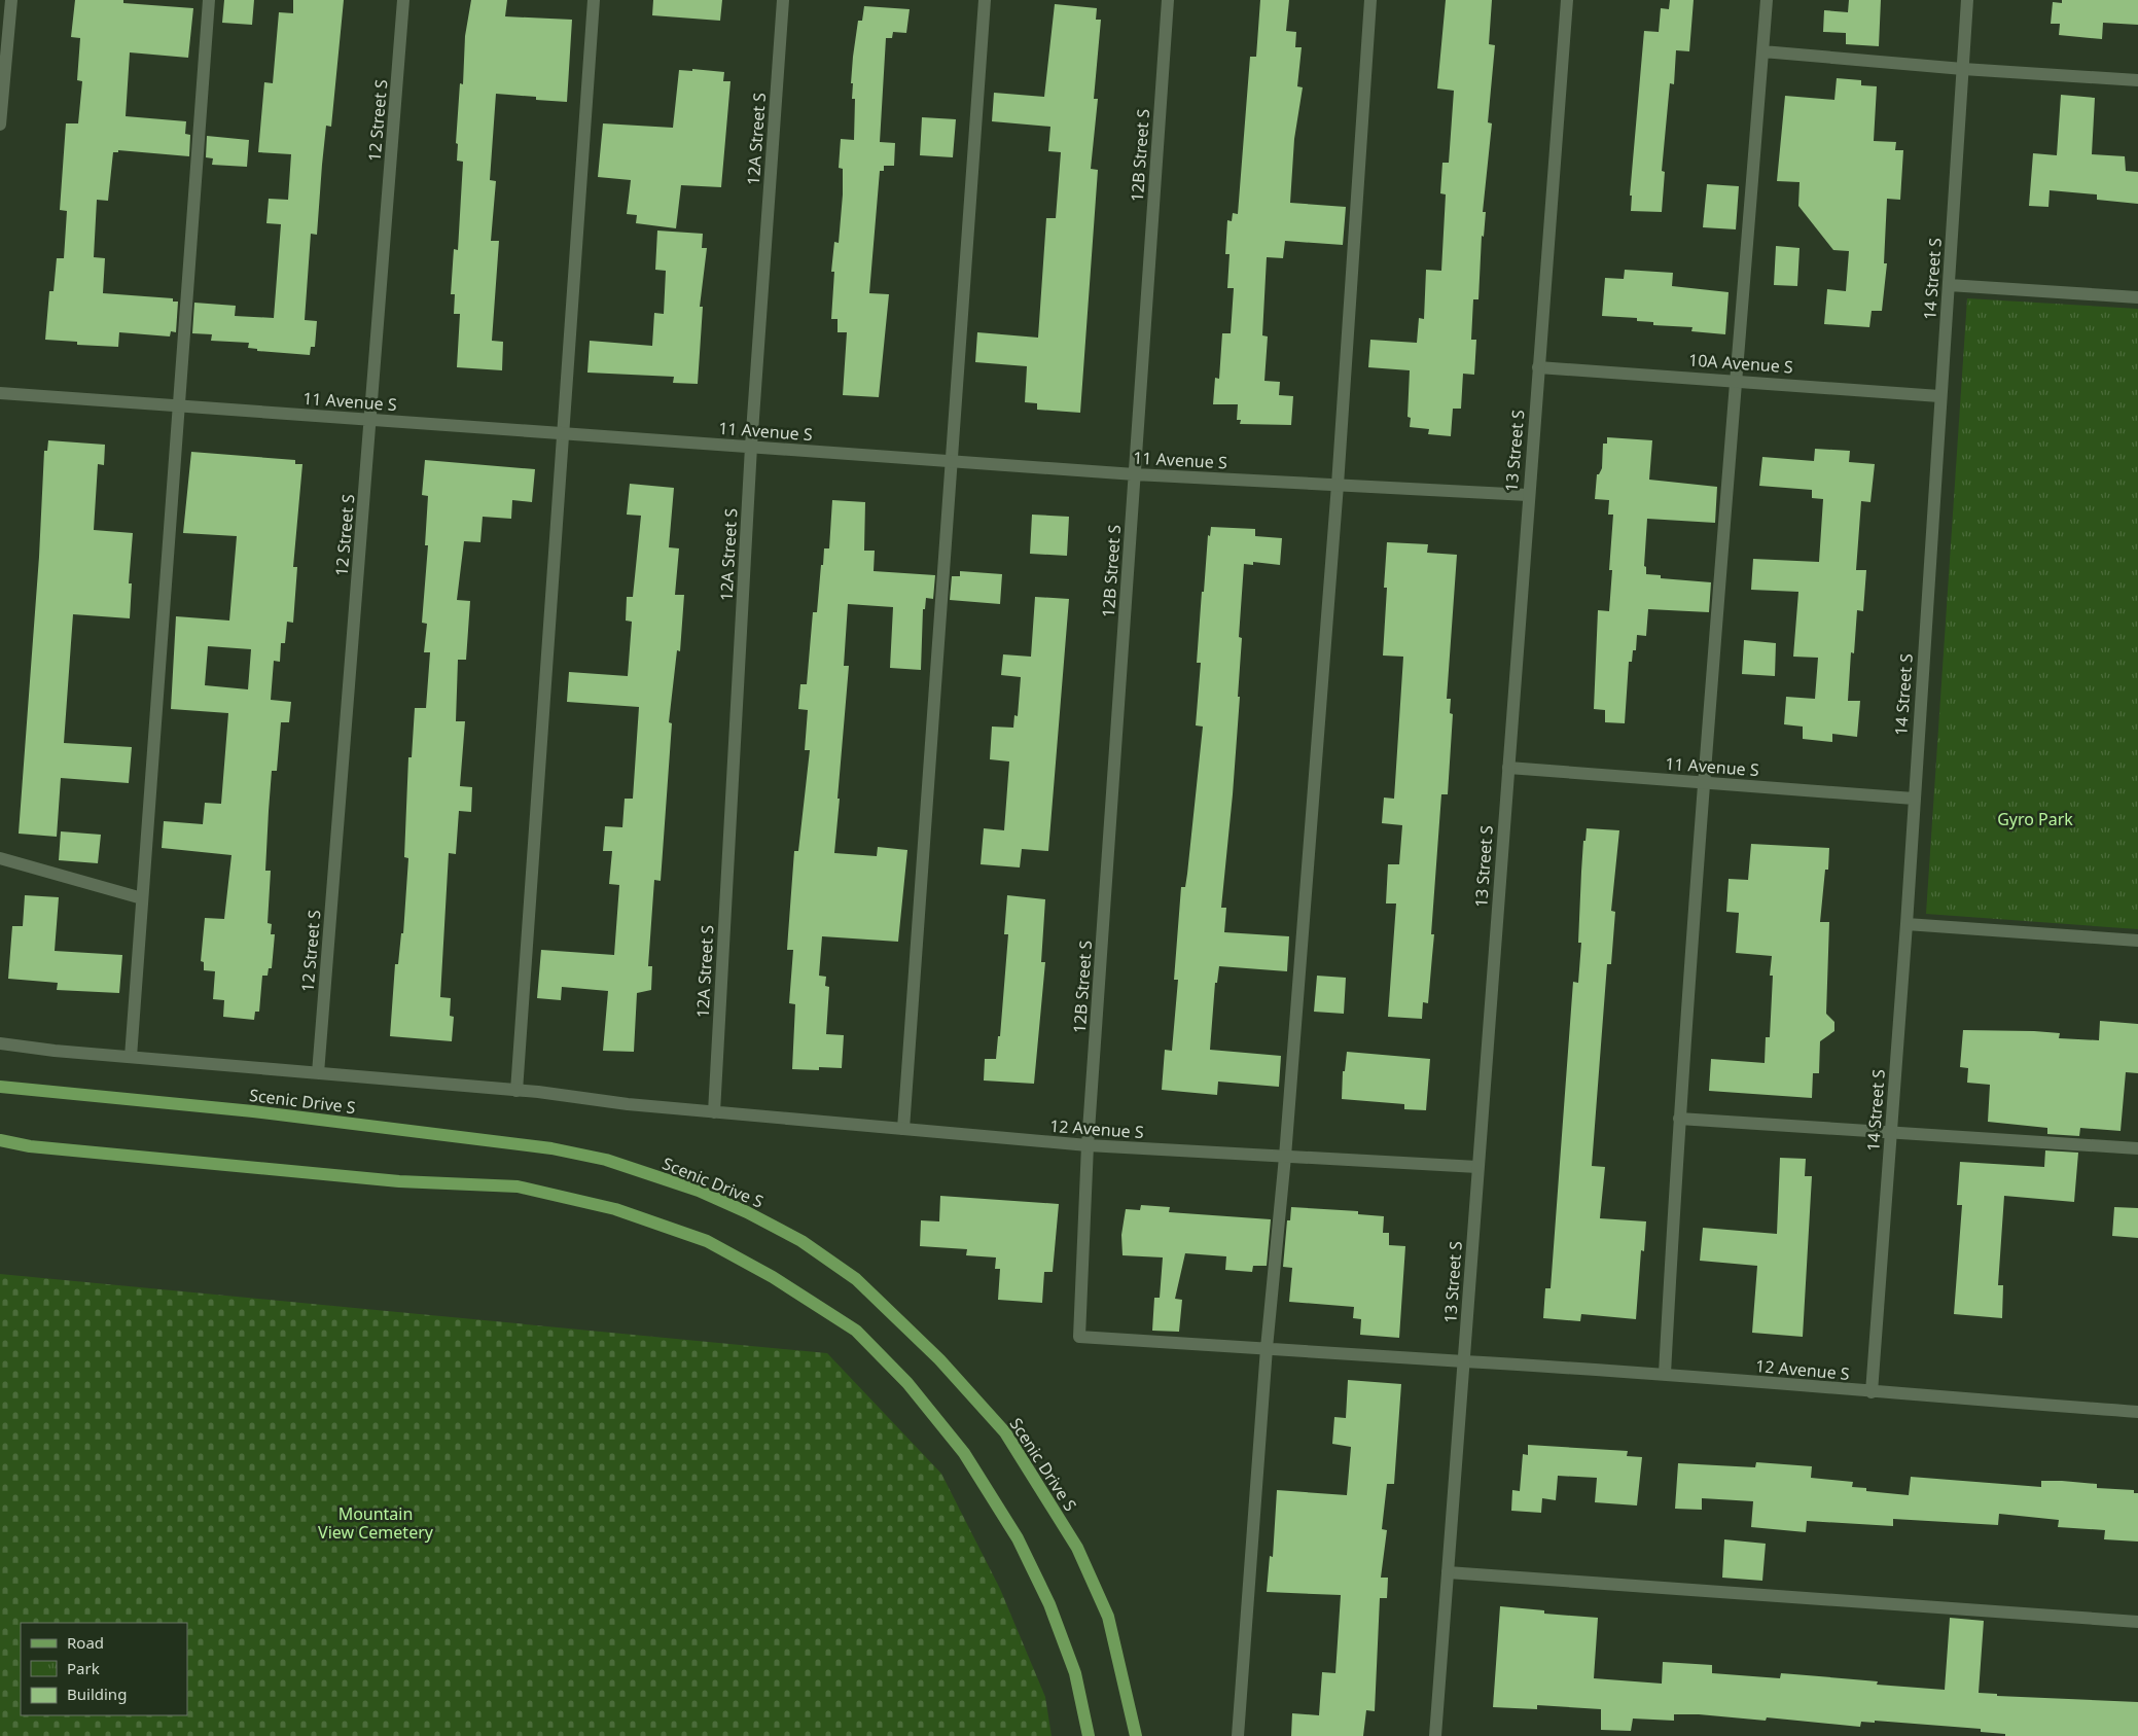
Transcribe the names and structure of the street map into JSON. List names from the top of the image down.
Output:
{
  "streets": {
    "main road": ["Scenic Drive S"],
    "street": [
      "12 Street S",
      "12A Street S",
      "12B Street S",
      "14 Street S",
      "10A Avenue S",
      "11 Avenue S",
      "13 Street S",
      "12 Avenue S"
    ]
  },
  "crossings": [
    ["12 Street S", "11 Avenue S"],
    ["12 Street S", "Scenic Drive S"],
    ["12A Street S", "11 Avenue S"],
    ["12A Street S", "Scenic Drive S"],
    ["12A Street S", "12 Avenue S"],
    ["12B Street S", "11 Avenue S"],
    ["12B Street S", "12 Avenue S"],
    ["14 Street S", "10A Avenue S"],
    ["14 Street S", "11 Avenue S"],
    ["14 Street S", "12 Avenue S"],
    ["10A Avenue S", "13 Street S"],
    ["11 Avenue S", "13 Street S"],
    ["13 Street S", "12 Avenue S"],
    ["Scenic Drive S", "12 Avenue S"]
  ],
  "parks": ["Gyro Park", "Mountain View Cemetery"],
  "legend": ["Road", "Park", "Building"]
}
